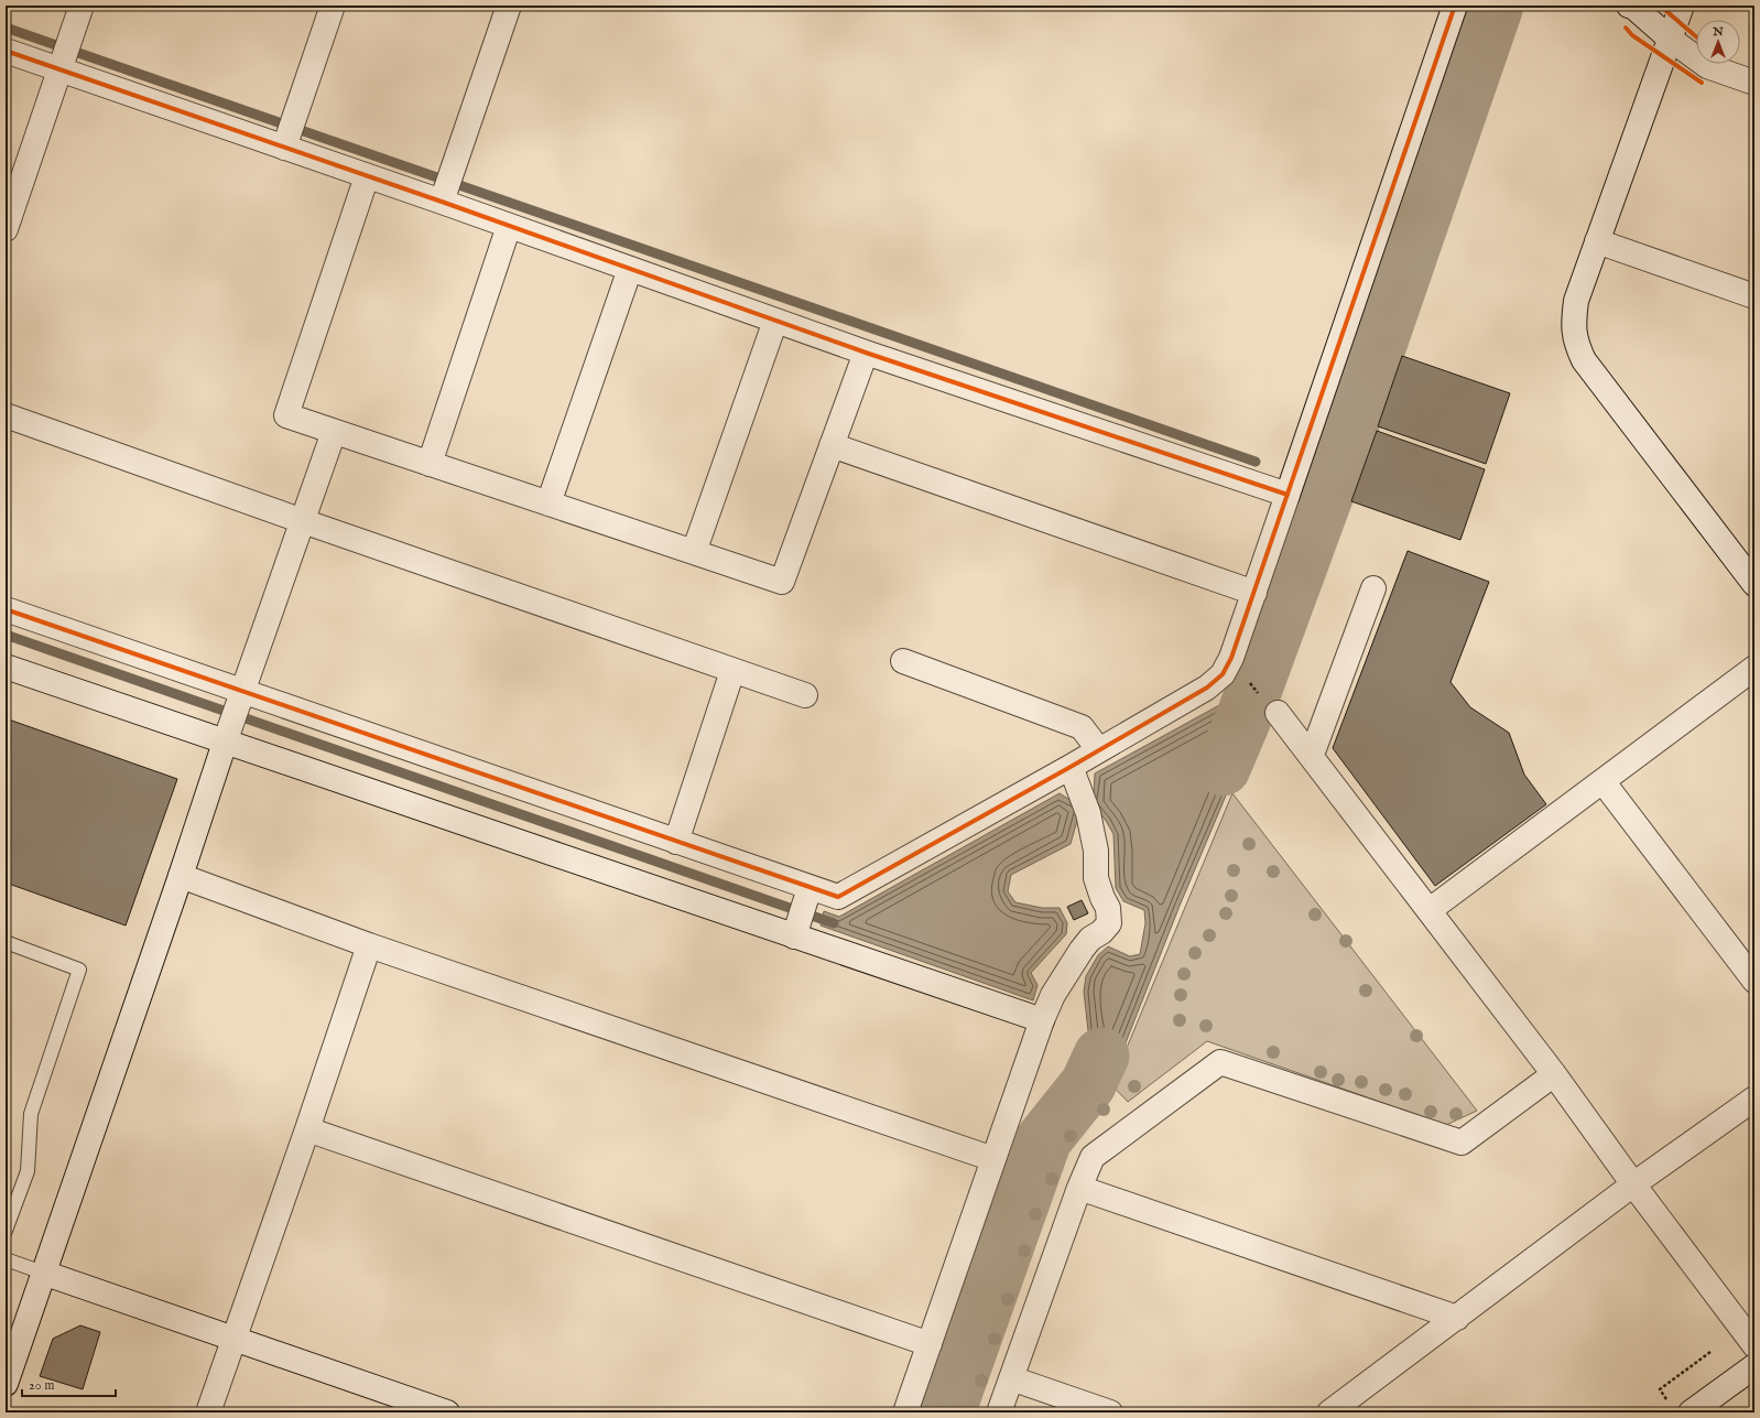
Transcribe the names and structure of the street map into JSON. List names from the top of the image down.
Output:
{
  "scale_bar": "20 m",
  "north": "top"
}
